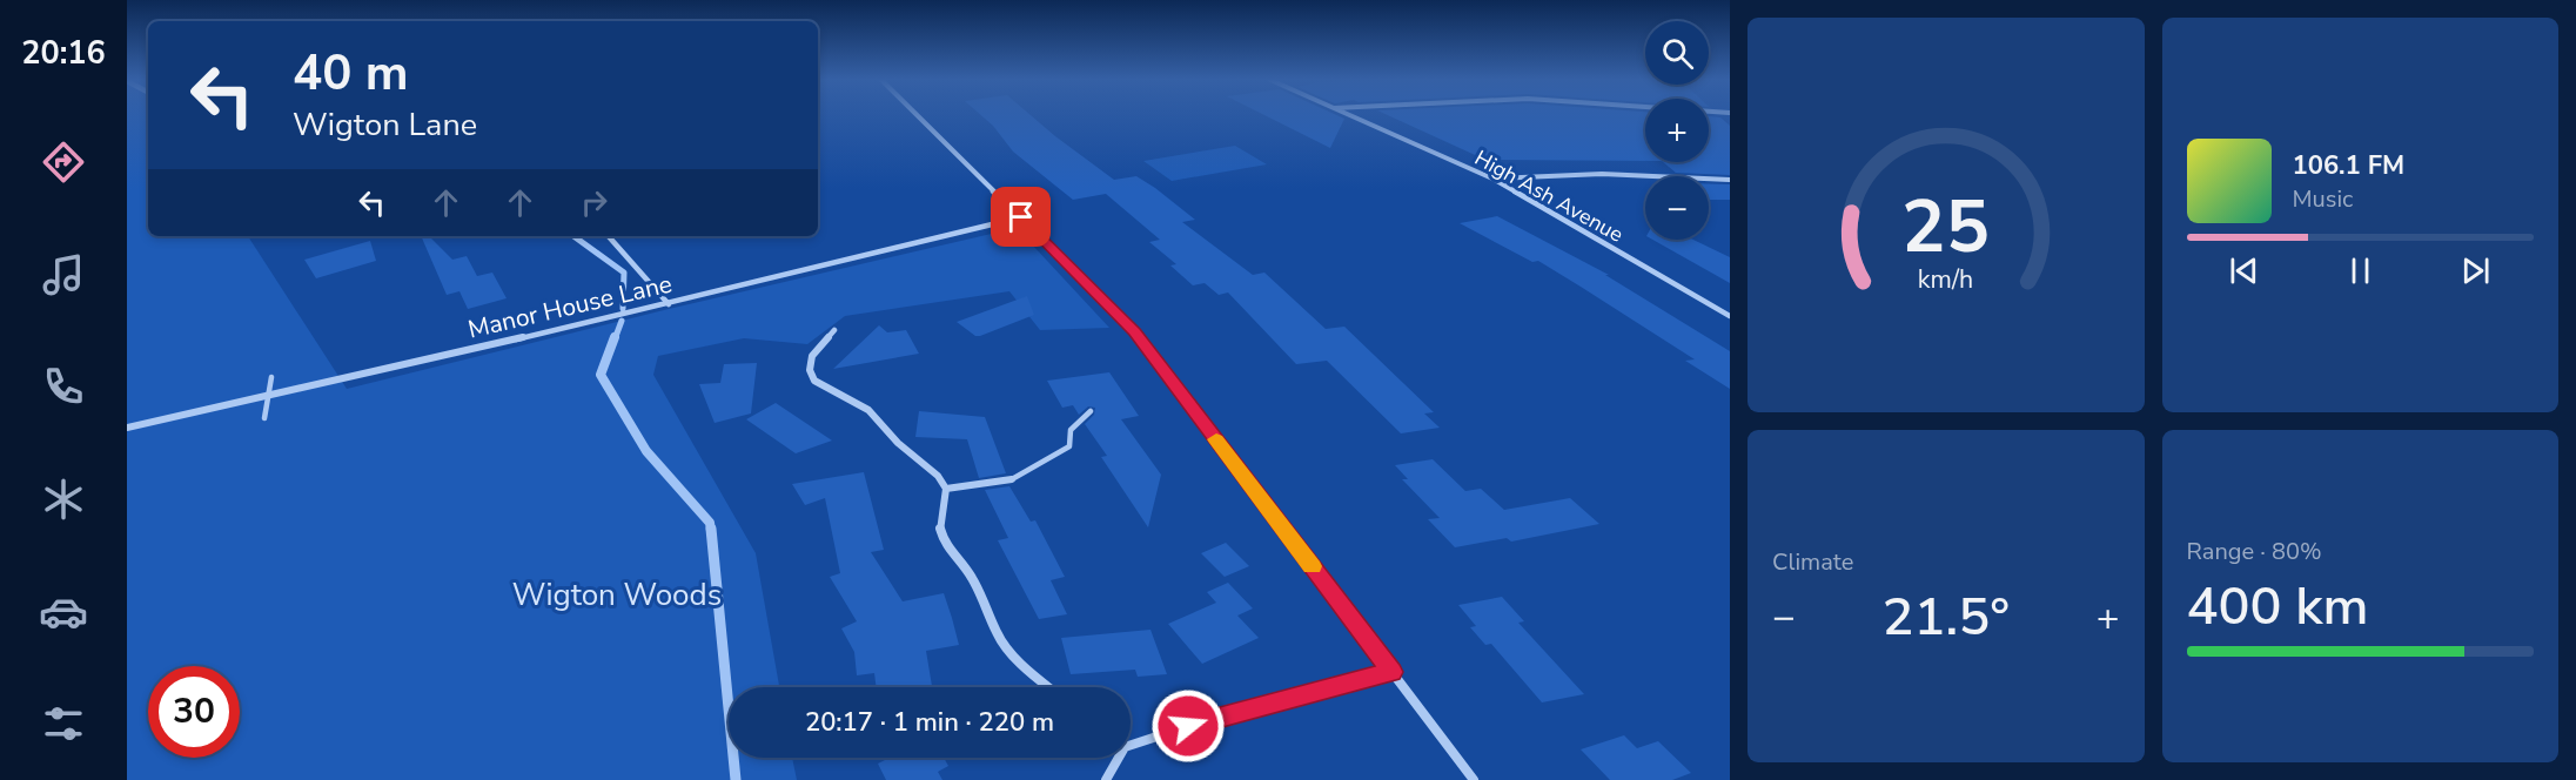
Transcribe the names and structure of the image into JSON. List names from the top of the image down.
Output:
{
  "streets": {
    "street": ["High Ash Avenue", "Manor House Lane"]
  },
  "parks": ["Wigton Woods"],
  "page": {
    "tabs": "20:16",
    "map_buttons": ["+", "−"],
    "turn": ["40 m", "Wigton Lane"],
    "song": ["106.1 FM", "Music"],
    "tile": [
      "Climate",
      ["Range · 80%", "400 km"]
    ],
    "heat": ["−", "21.5°", "+"],
    "limit": "30",
    "trip": "20:17 · 1 min · 220 m",
    "gauge": ["25", "km/h"]
  }
}
